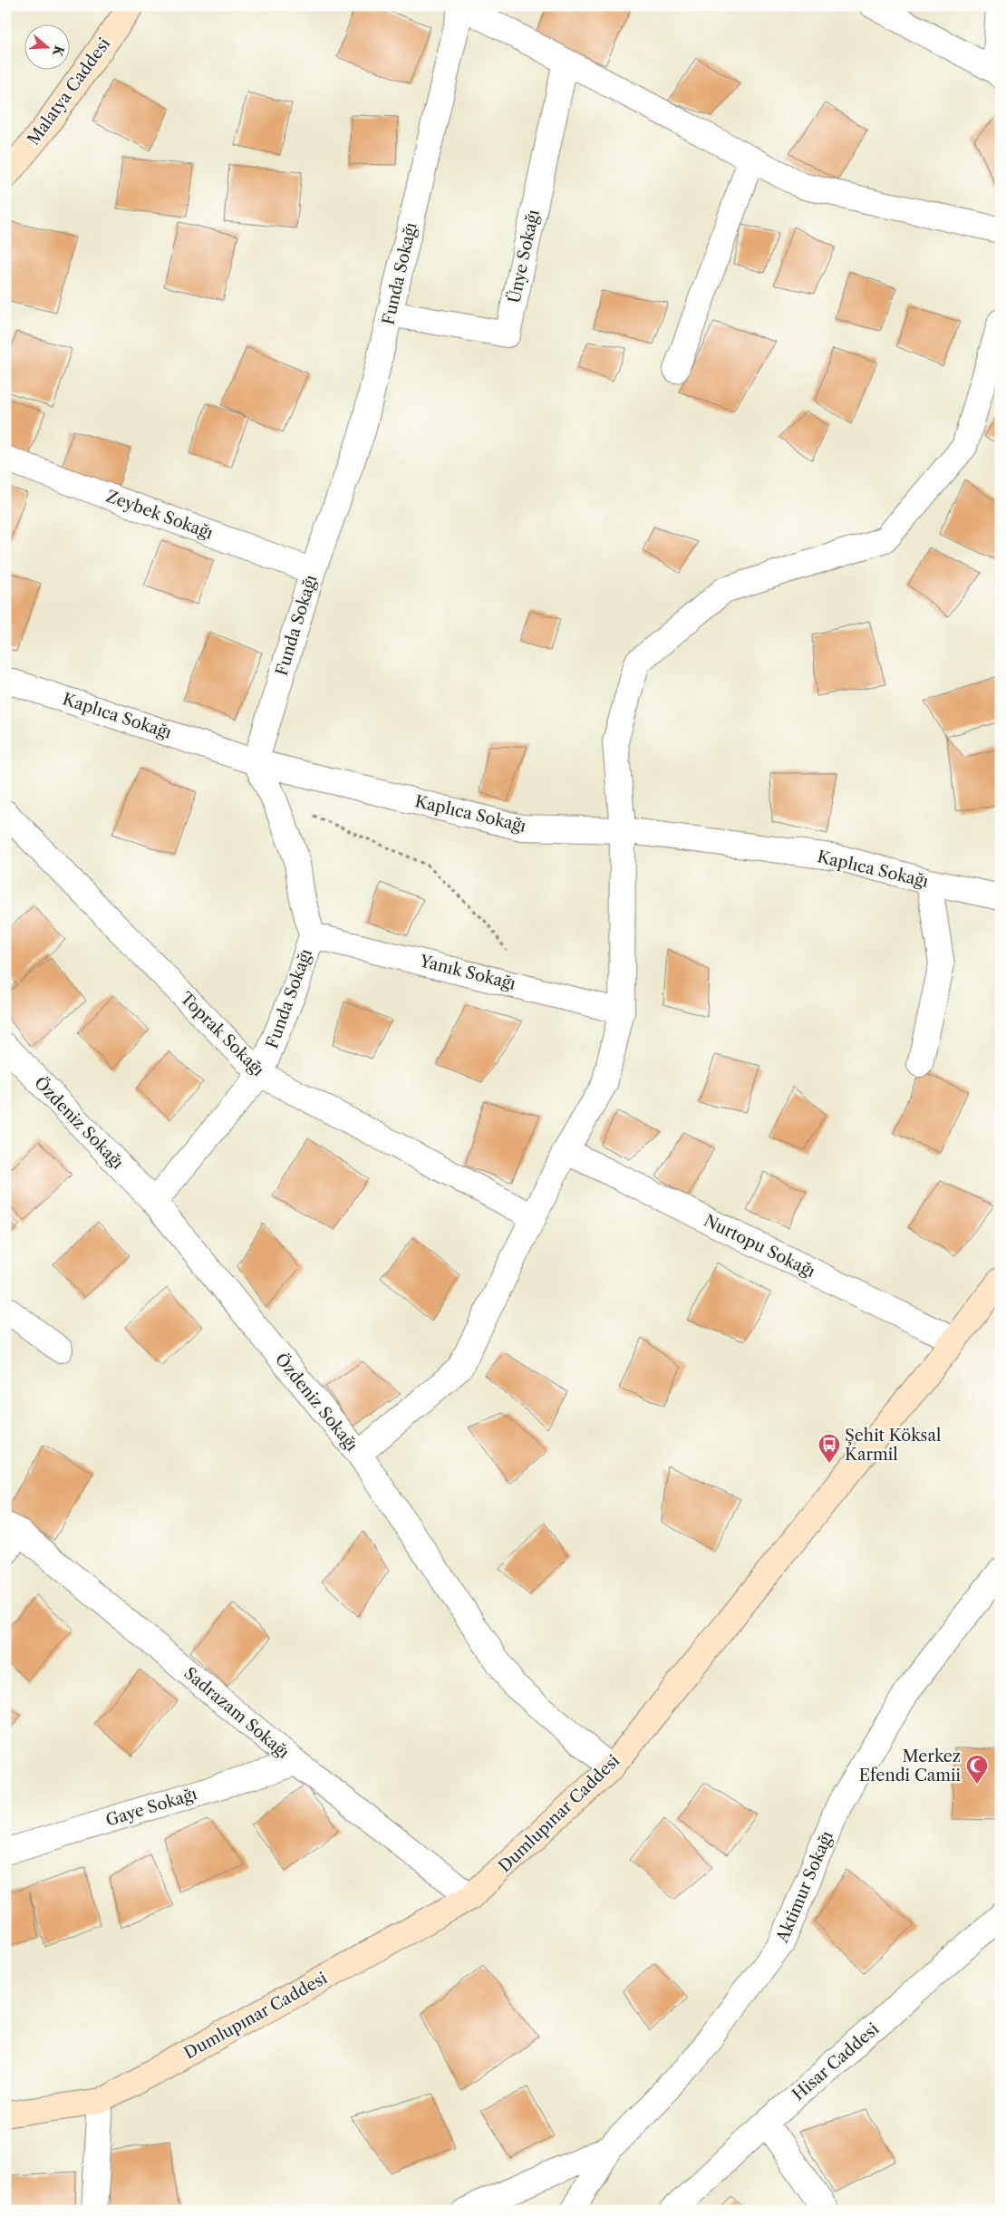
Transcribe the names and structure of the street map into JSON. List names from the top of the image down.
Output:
{
  "streets": {
    "main road": ["Malatya Caddesi", "Dumlupınar Caddesi"],
    "street": [
      "Ünye Sokağı",
      "Funda Sokağı",
      "Zeybek Sokağı",
      "Kaplıca Sokağı",
      "Yanık Sokağı",
      "Toprak Sokağı",
      "Özdeniz Sokağı",
      "Nurtopu Sokağı",
      "Sadrazam Sokağı",
      "Gaye Sokağı",
      "Aktimur Sokağı",
      "Hisar Caddesi"
    ]
  },
  "crossings": [
    ["Ünye Sokağı", "Funda Sokağı"],
    ["Funda Sokağı", "Zeybek Sokağı"],
    ["Funda Sokağı", "Kaplıca Sokağı"],
    ["Funda Sokağı", "Yanık Sokağı"],
    ["Funda Sokağı", "Toprak Sokağı"],
    ["Funda Sokağı", "Özdeniz Sokağı"],
    ["Özdeniz Sokağı", "Dumlupınar Caddesi"],
    ["Nurtopu Sokağı", "Dumlupınar Caddesi"],
    ["Sadrazam Sokağı", "Gaye Sokağı"],
    ["Sadrazam Sokağı", "Dumlupınar Caddesi"]
  ],
  "places": {
    "bus stop": ["Şehit Köksal Karmil"],
    "mosque": ["Merkez Efendi Camii"]
  },
  "north": "right"
}
